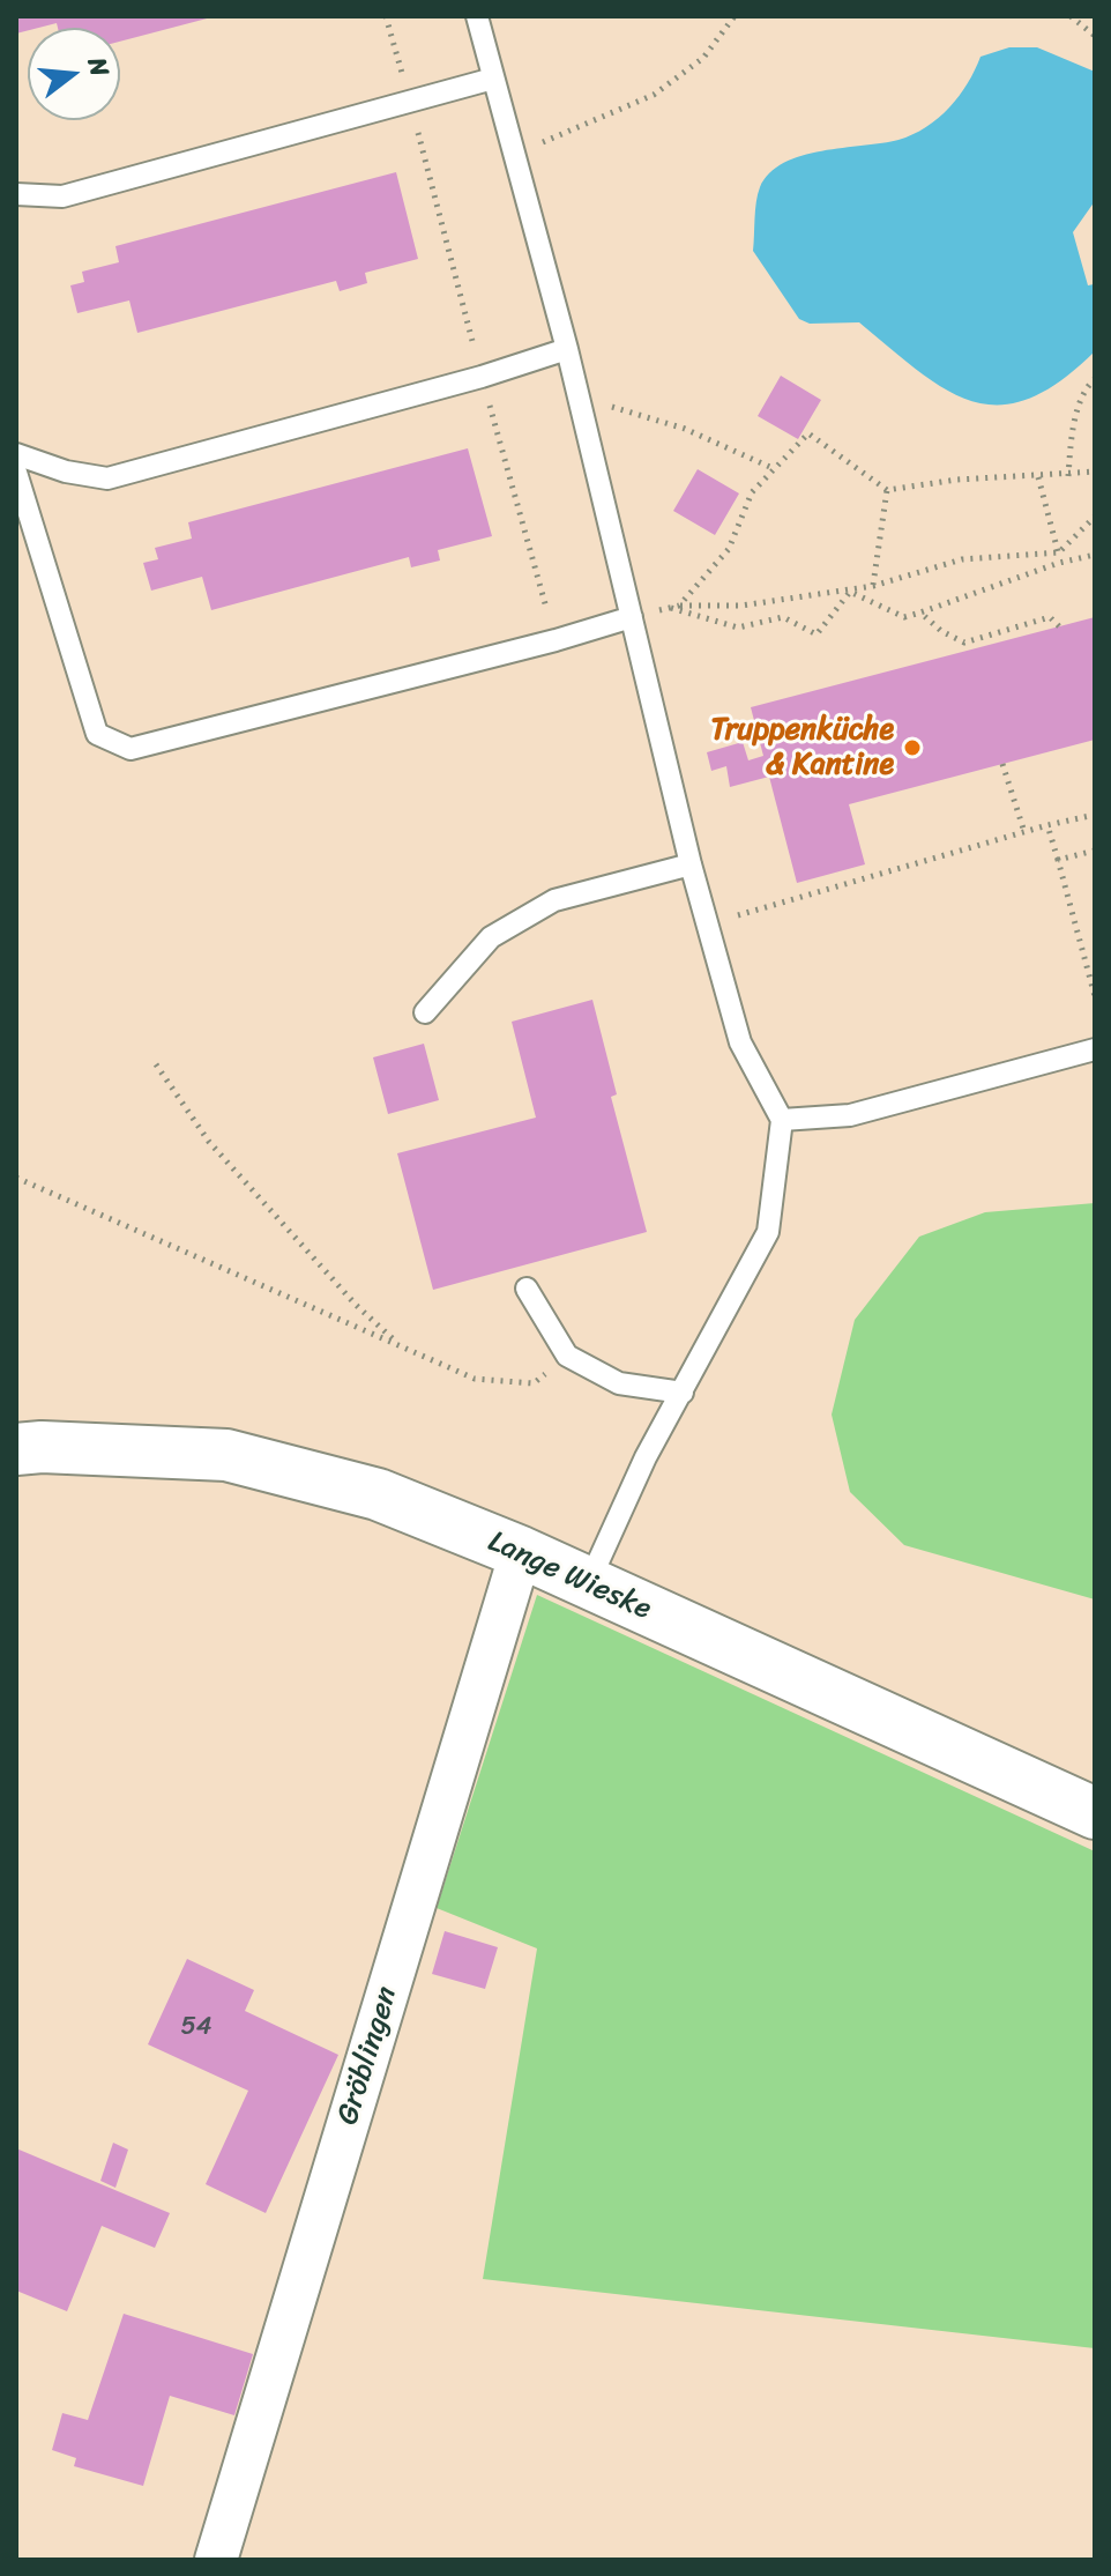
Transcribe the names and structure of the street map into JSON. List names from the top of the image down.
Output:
{
  "streets": {
    "street": ["Lange Wieske", "Gröblingen"]
  },
  "crossings": [
    ["Lange Wieske", "Gröblingen"]
  ],
  "places": ["Truppenküche & Kantine"],
  "house_numbers": ["54"],
  "north": "right"
}
